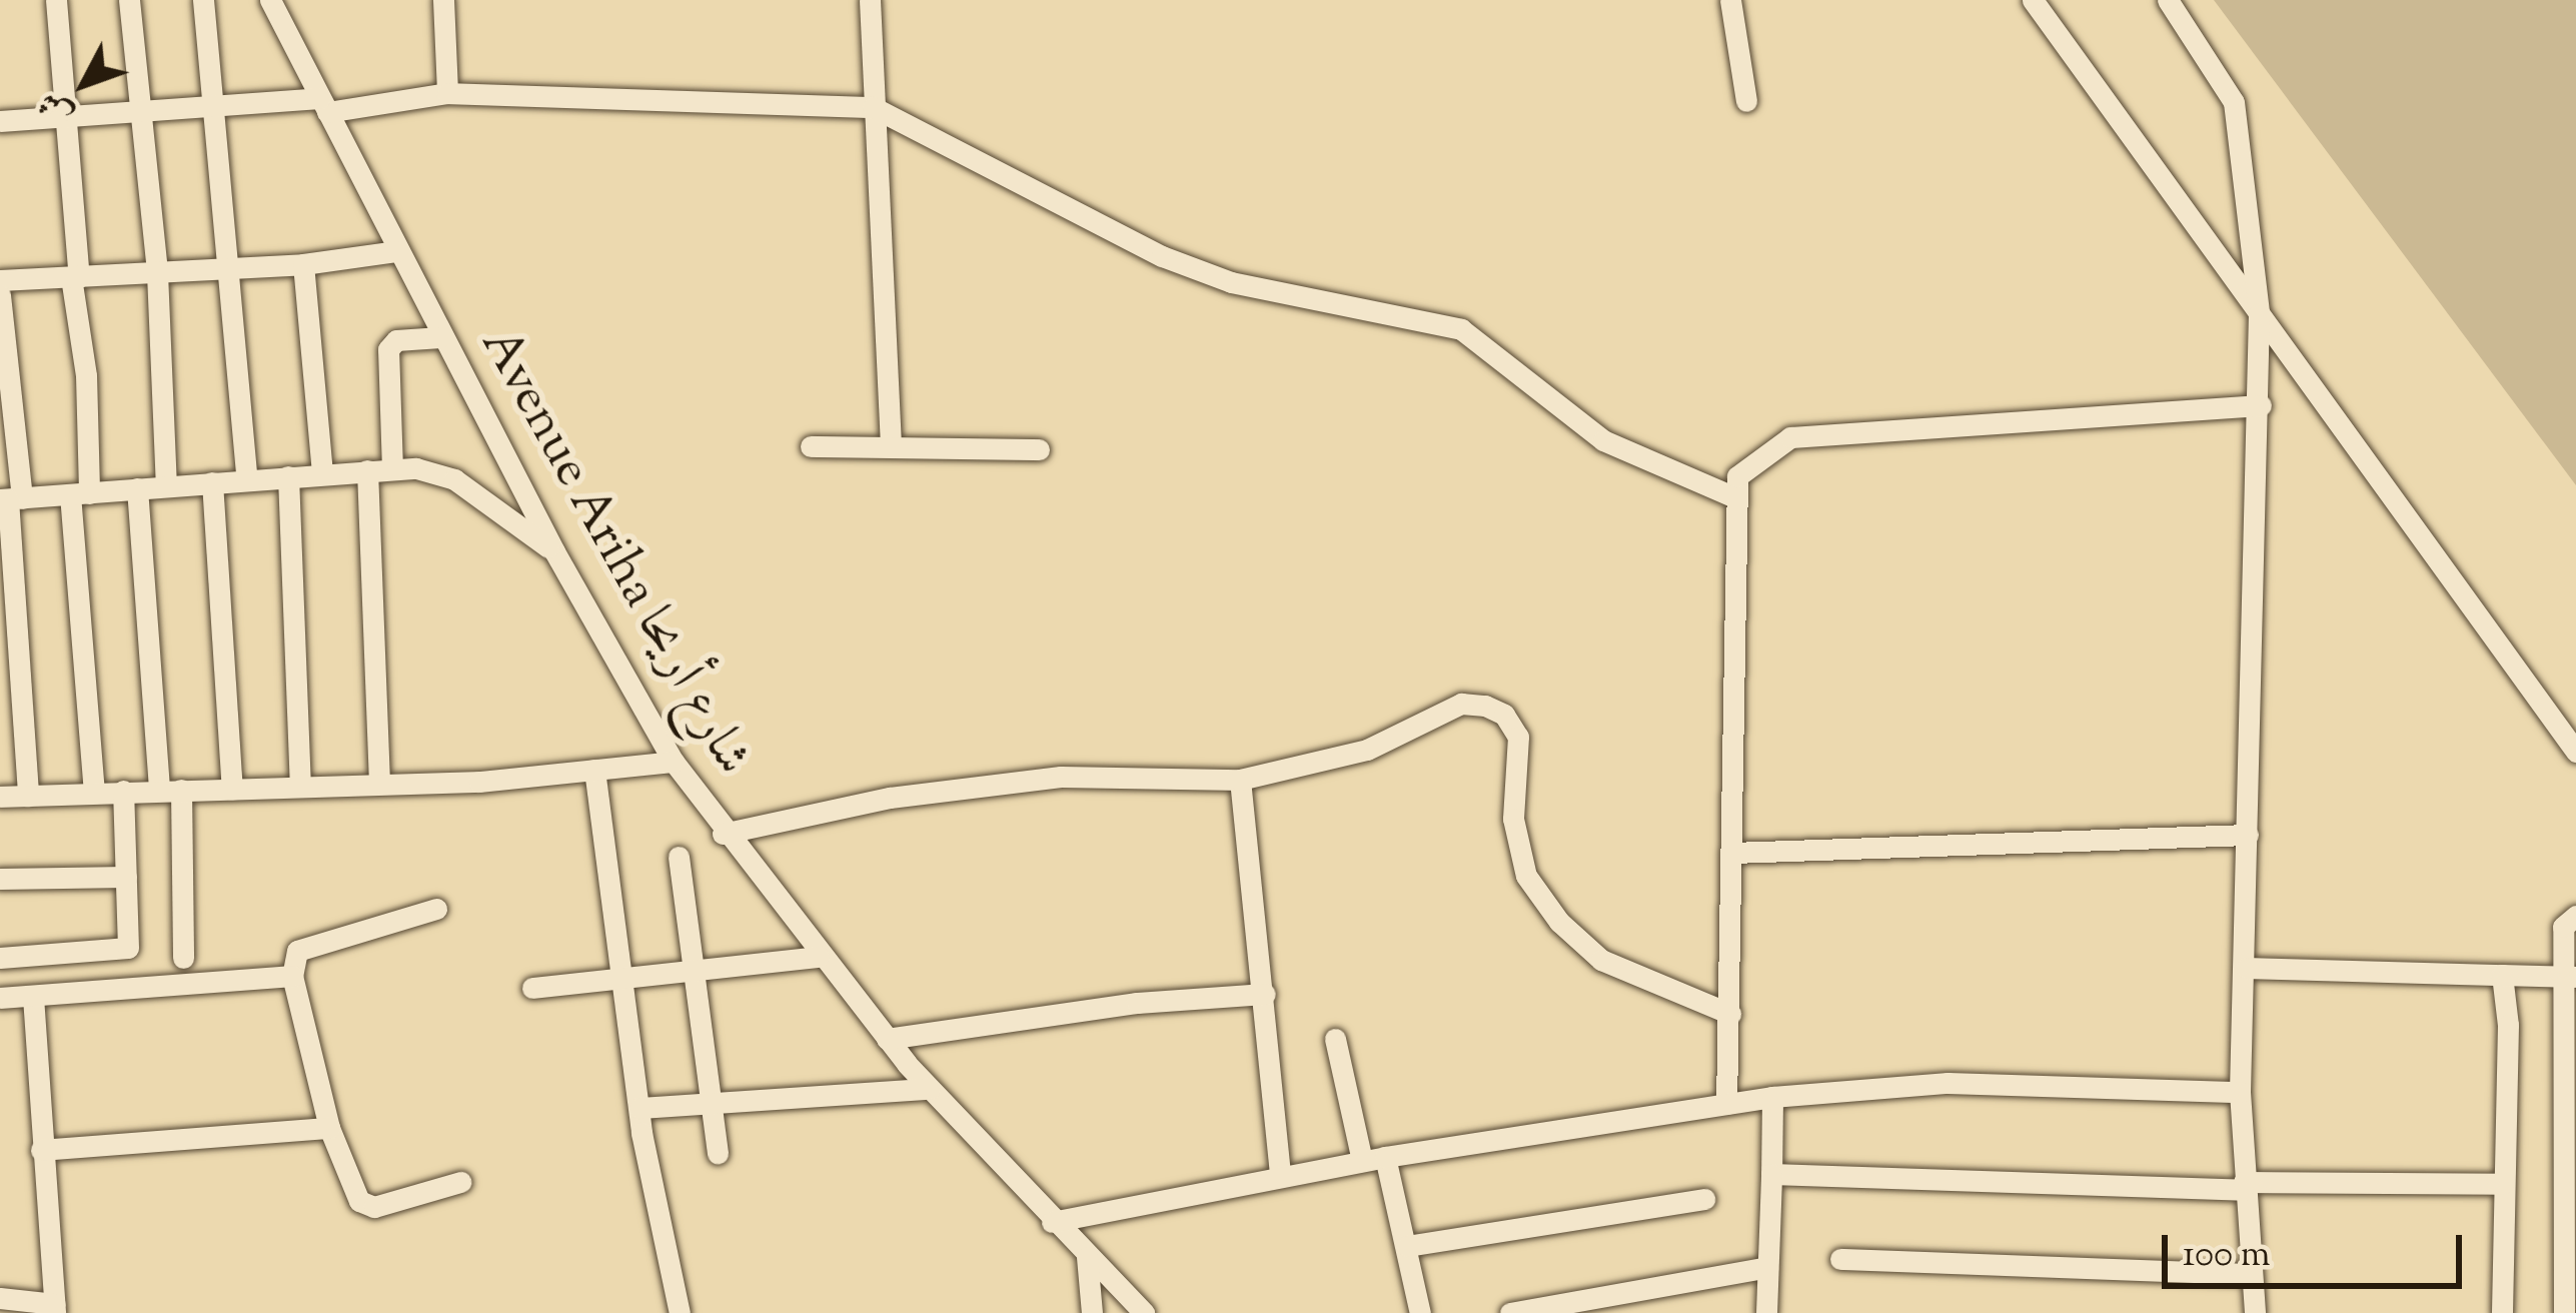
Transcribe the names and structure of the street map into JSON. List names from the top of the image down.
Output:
{
  "streets": {
    "street": ["Avenue Ariha شارع أريحا"]
  },
  "scale_bar": "100 m",
  "north": "bottom left"
}
